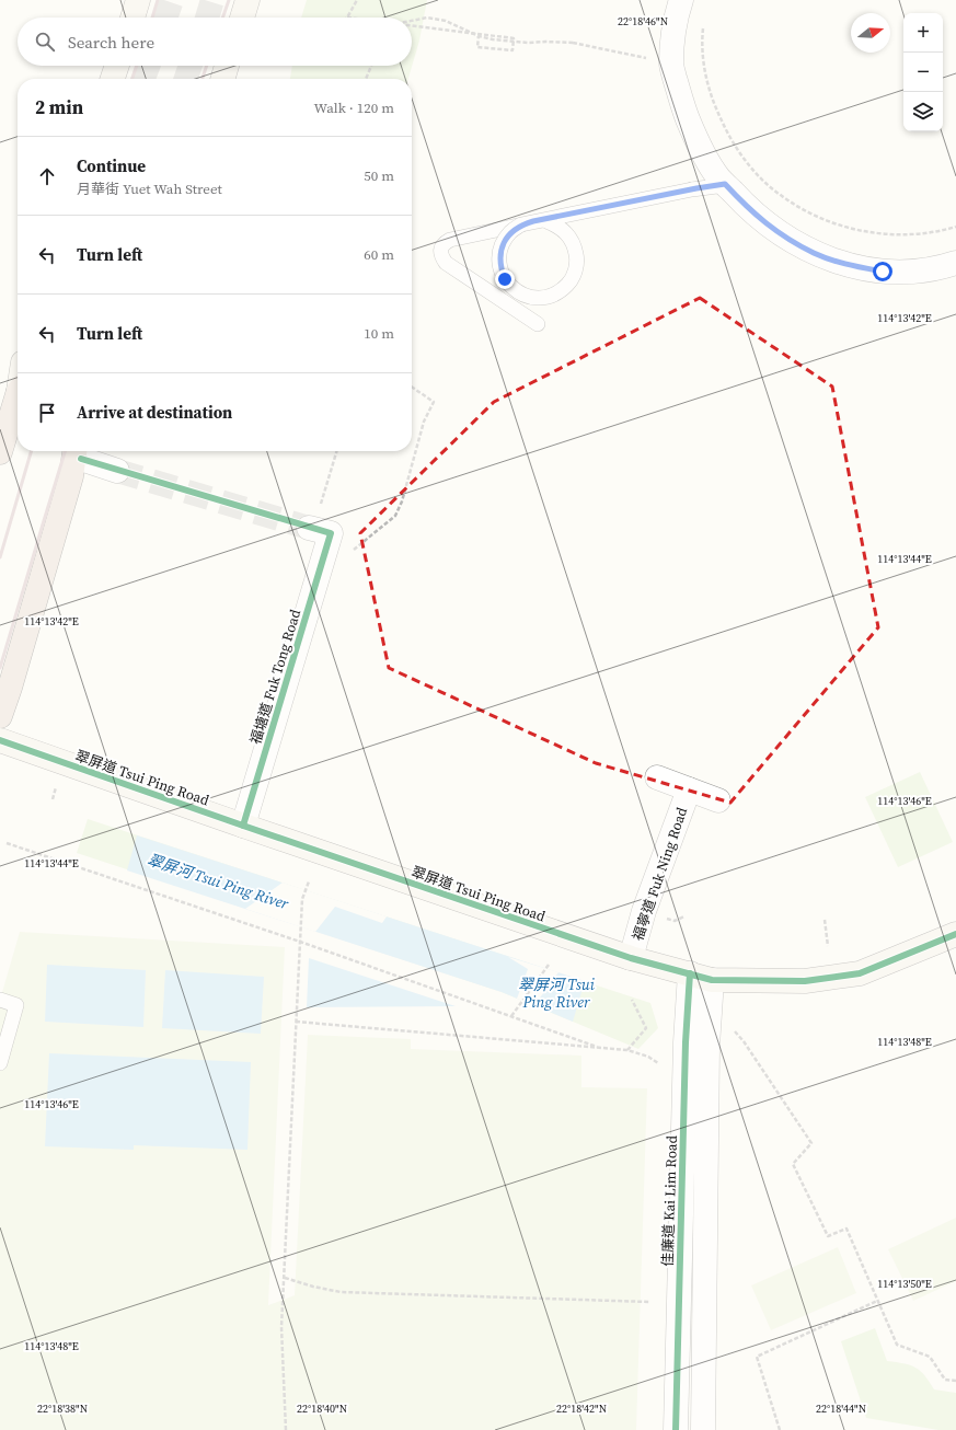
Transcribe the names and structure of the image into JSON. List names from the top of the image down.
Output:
{
  "streets": {
    "street": [
      "福塘道 Fuk Tong Road",
      "翠屏道 Tsui Ping Road",
      "福寧道 Fuk Ning Road",
      "佳廉道 Kai Lim Road"
    ]
  },
  "crossings": [
    ["福塘道 Fuk Tong Road", "翠屏道 Tsui Ping Road"],
    ["翠屏道 Tsui Ping Road", "福寧道 Fuk Ning Road"],
    ["翠屏道 Tsui Ping Road", "佳廉道 Kai Lim Road"]
  ],
  "water": ["翠屏河 Tsui Ping River"],
  "north": "right",
  "page": {
    "map_buttons": ["+", "−"],
    "search": "Search here",
    "heading": ["2 min", "Walk · 120 m"],
    "list": [
      ["Continue", "月華街 Yuet Wah Street", "50 m"],
      ["Turn left", "60 m"],
      ["Turn left", "10 m"],
      "Arrive at destination"
    ]
  },
  "coordinates": [
    "22°18'46\"N",
    "114°13'42\"E",
    "114°13'44\"E",
    "114°13'46\"E",
    "114°13'48\"E",
    "114°13'50\"E",
    "22°18'38\"N",
    "22°18'40\"N",
    "22°18'42\"N",
    "22°18'44\"N"
  ]
}
